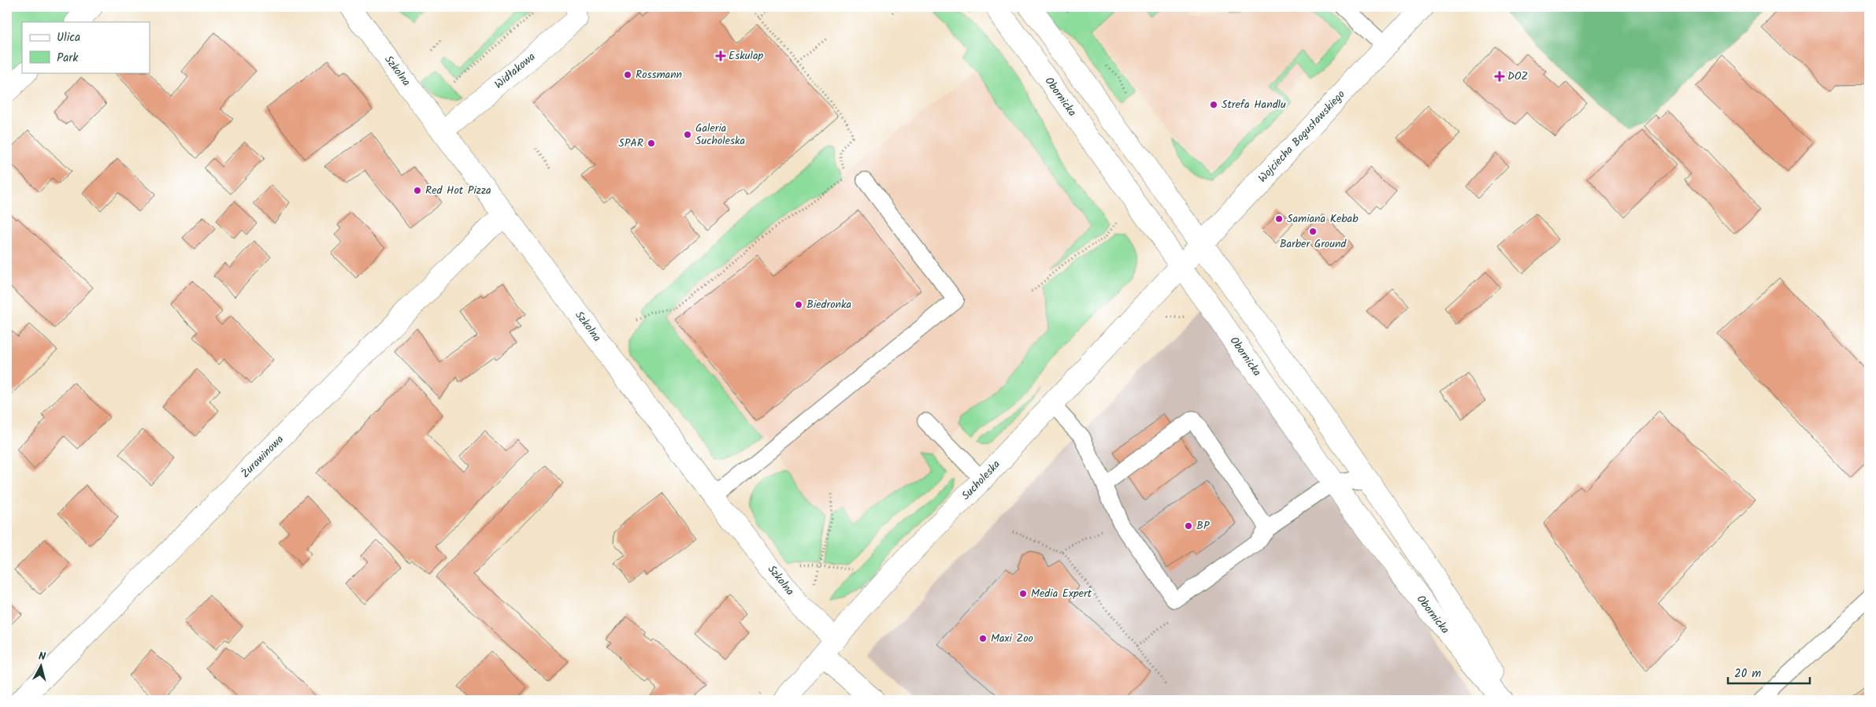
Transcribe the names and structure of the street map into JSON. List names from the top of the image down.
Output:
{
  "streets": {
    "street": [
      "Szkolna",
      "Widłakowa",
      "Obornicka",
      "Wojciecha Bogusławskiego",
      "Żurawinowa",
      "Sucholeska"
    ]
  },
  "crossings": [
    ["Szkolna", "Widłakowa"],
    ["Szkolna", "Żurawinowa"],
    ["Szkolna", "Sucholeska"],
    ["Obornicka", "Wojciecha Bogusławskiego"],
    ["Obornicka", "Sucholeska"],
    ["Wojciecha Bogusławskiego", "Sucholeska"]
  ],
  "places": {
    "health": ["Eskulap", "DOZ"],
    "other": [
      "Rossmann",
      "Strefa Handlu",
      "Galeria Sucholeska",
      "SPAR",
      "Red Hot Pizza",
      "Samiana Kebab",
      "Barber Ground",
      "Biedronka",
      "BP",
      "Media Expert",
      "Maxi Zoo"
    ]
  },
  "legend": ["Ulica", "Park"],
  "scale_bar": "20 m",
  "north": "top"
}
